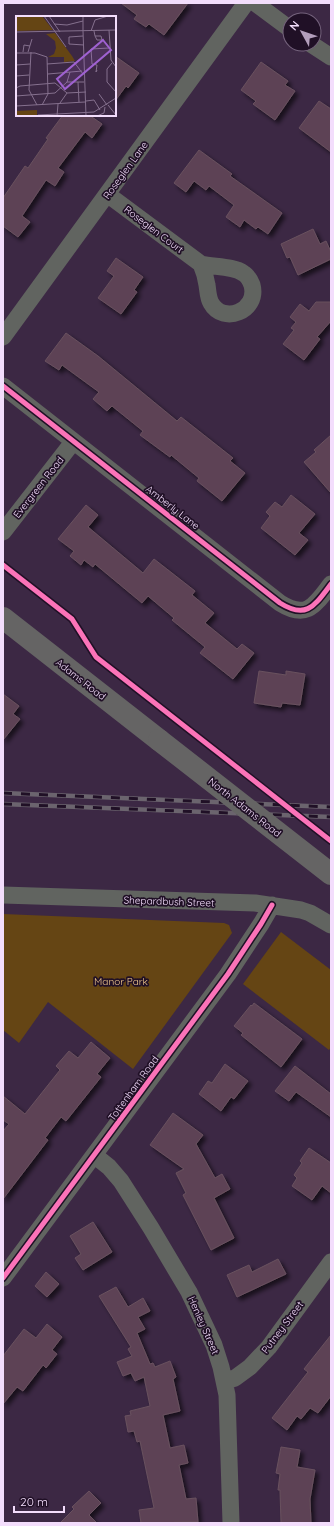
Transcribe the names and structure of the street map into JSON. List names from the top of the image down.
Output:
{
  "streets": {
    "main road": ["Adams Road", "North Adams Road"],
    "street": [
      "Roseglen Lane",
      "Roseglen Court",
      "Evergreen Road",
      "Amberly Lane",
      "Shepardbush Street",
      "Tottenham Road",
      "Henley Street",
      "Putney Street"
    ]
  },
  "crossings": [
    ["Roseglen Lane", "Roseglen Court"],
    ["Evergreen Road", "Amberly Lane"],
    ["Adams Road", "North Adams Road"],
    ["Shepardbush Street", "Tottenham Road"],
    ["Tottenham Road", "Henley Street"],
    ["Henley Street", "Putney Street"]
  ],
  "parks": ["Manor Park"],
  "scale_bar": "20 m",
  "north": "top left"
}
